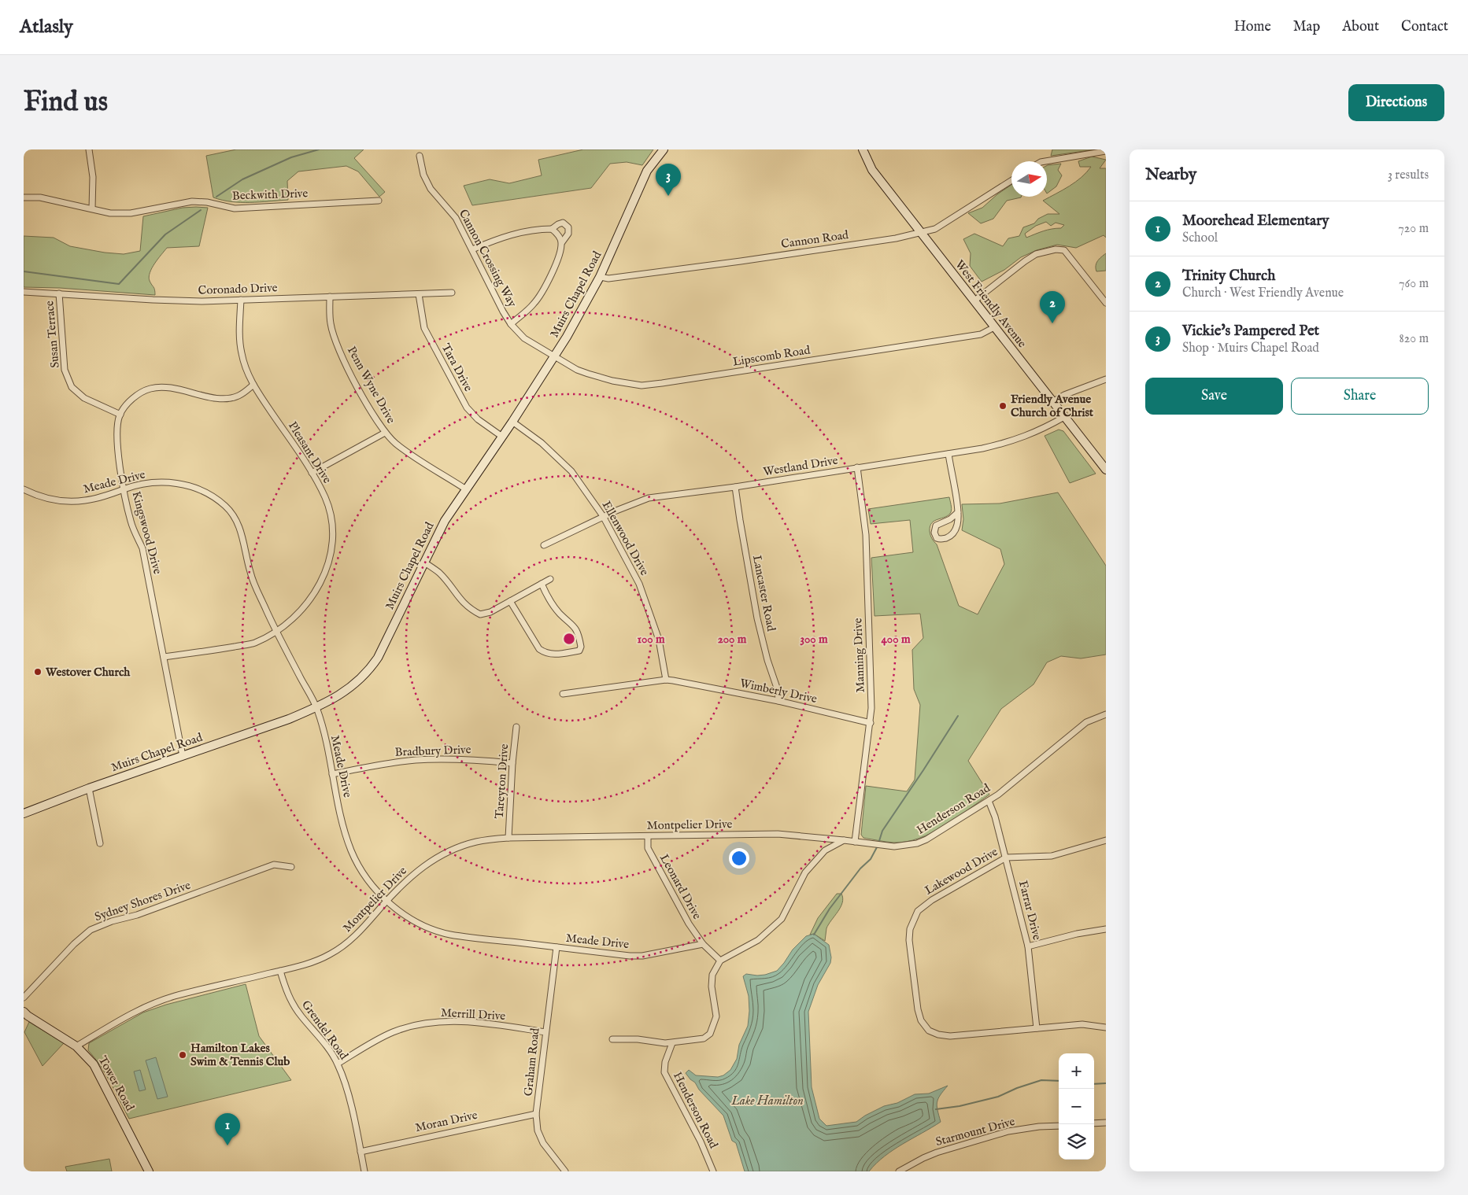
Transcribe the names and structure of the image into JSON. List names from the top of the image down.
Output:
{
  "streets": {
    "main road": ["Muirs Chapel Road", "West Friendly Avenue", "Tower Road"],
    "street": [
      "Beckwith Drive",
      "Cannon Road",
      "Cannon Crossing Way",
      "Coronado Drive",
      "Susan Terrace",
      "Lipscomb Road",
      "Tara Drive",
      "Penn Wyne Drive",
      "Pleasant Drive",
      "Westland Drive",
      "Meade Drive",
      "Kingswood Drive",
      "Ellenwood Drive",
      "Lancaster Road",
      "Manning Drive",
      "Wimberly Drive",
      "Bradbury Drive",
      "Tareyton Drive",
      "Henderson Road",
      "Montpelier Drive",
      "Lakewood Drive",
      "Leonard Drive",
      "Sydney Shores Drive",
      "Farrar Drive",
      "Merrill Drive",
      "Grendel Road",
      "Graham Road",
      "Moran Drive",
      "Starmount Drive"
    ]
  },
  "crossings": [
    ["Cannon Road", "Muirs Chapel Road"],
    ["Cannon Road", "West Friendly Avenue"],
    ["Cannon Crossing Way", "Muirs Chapel Road"],
    ["Cannon Crossing Way", "Lipscomb Road"],
    ["Coronado Drive", "Susan Terrace"],
    ["Coronado Drive", "Tara Drive"],
    ["Coronado Drive", "Penn Wyne Drive"],
    ["Coronado Drive", "Pleasant Drive"],
    ["Muirs Chapel Road", "Lipscomb Road"],
    ["Muirs Chapel Road", "Tara Drive"],
    ["Muirs Chapel Road", "Penn Wyne Drive"],
    ["Muirs Chapel Road", "Meade Drive"],
    ["Muirs Chapel Road", "Kingswood Drive"],
    ["Muirs Chapel Road", "Ellenwood Drive"],
    ["West Friendly Avenue", "Lipscomb Road"],
    ["West Friendly Avenue", "Westland Drive"],
    ["Susan Terrace", "Kingswood Drive"],
    ["Pleasant Drive", "Meade Drive"],
    ["Pleasant Drive", "Kingswood Drive"],
    ["Westland Drive", "Ellenwood Drive"],
    ["Westland Drive", "Lancaster Road"],
    ["Westland Drive", "Manning Drive"],
    ["Meade Drive", "Kingswood Drive"],
    ["Meade Drive", "Bradbury Drive"],
    ["Meade Drive", "Montpelier Drive"],
    ["Meade Drive", "Leonard Drive"],
    ["Meade Drive", "Graham Road"],
    ["Ellenwood Drive", "Wimberly Drive"],
    ["Lancaster Road", "Wimberly Drive"],
    ["Manning Drive", "Wimberly Drive"],
    ["Manning Drive", "Henderson Road"],
    ["Bradbury Drive", "Tareyton Drive"],
    ["Tareyton Drive", "Montpelier Drive"],
    ["Henderson Road", "Montpelier Drive"],
    ["Henderson Road", "Farrar Drive"],
    ["Montpelier Drive", "Leonard Drive"],
    ["Montpelier Drive", "Grendel Road"],
    ["Montpelier Drive", "Tower Road"],
    ["Lakewood Drive", "Farrar Drive"],
    ["Merrill Drive", "Grendel Road"],
    ["Merrill Drive", "Graham Road"],
    ["Grendel Road", "Moran Drive"],
    ["Graham Road", "Moran Drive"]
  ],
  "water": ["Lake Hamilton"],
  "places": ["Friendly Avenue Church of Christ", "Westover Church", "Hamilton Lakes Swim & Tennis Club"],
  "north": "right",
  "page": {
    "header": "Atlasly",
    "nav": [
      "Home",
      "Map",
      "About",
      "Contact"
    ],
    "buttons": [
      "Directions",
      ["Save", "Share"]
    ],
    "title": "Find us",
    "heading": ["Nearby", "3 results"],
    "pins": ["3", "2", "1"],
    "list": [
      {
        "mark": "1",
        "name": "Moorehead Elementary",
        "note": "School",
        "value": "720 m"
      },
      {
        "mark": "2",
        "name": "Trinity Church",
        "note": "Church · West Friendly Avenue",
        "value": "760 m"
      },
      {
        "mark": "3",
        "name": "Vickie's Pampered Pet",
        "note": "Shop · Muirs Chapel Road",
        "value": "820 m"
      }
    ],
    "map_buttons": ["+", "−"]
  },
  "rings": [
    "100 m",
    "200 m",
    "300 m",
    "400 m"
  ]
}
